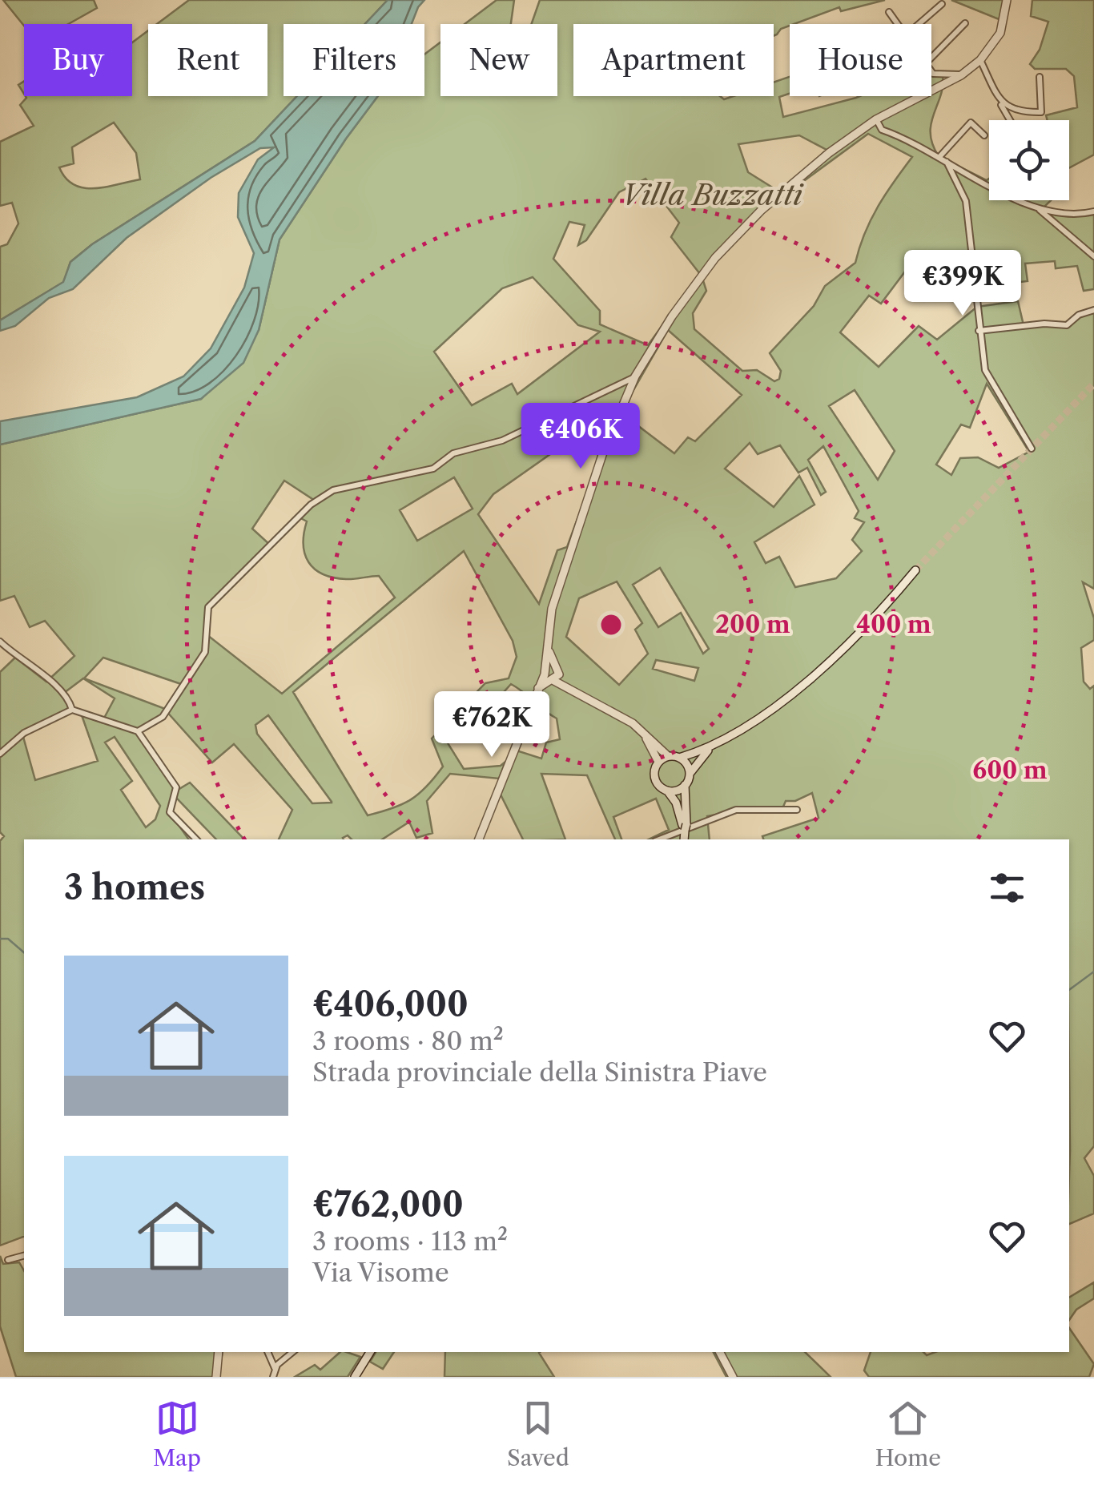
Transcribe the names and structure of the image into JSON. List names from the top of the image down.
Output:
{
  "parks": ["Villa Buzzatti"],
  "page": {
    "chip": [
      "Buy",
      "Rent",
      "Filters",
      "New",
      "Apartment",
      "House"
    ],
    "price": ["€399K", "€406K", "€762K"],
    "heading": "3 homes",
    "list": [
      {
        "name": "€406,000",
        "note": "3 rooms · 80 m² · Strada provinciale della Sinistra Piave"
      },
      {
        "name": "€762,000",
        "note": "3 rooms · 113 m² · Via Visome"
      }
    ],
    "tabs": ["Map", "Saved", "Home"]
  },
  "rings": ["200 m", "400 m", "600 m"]
}
